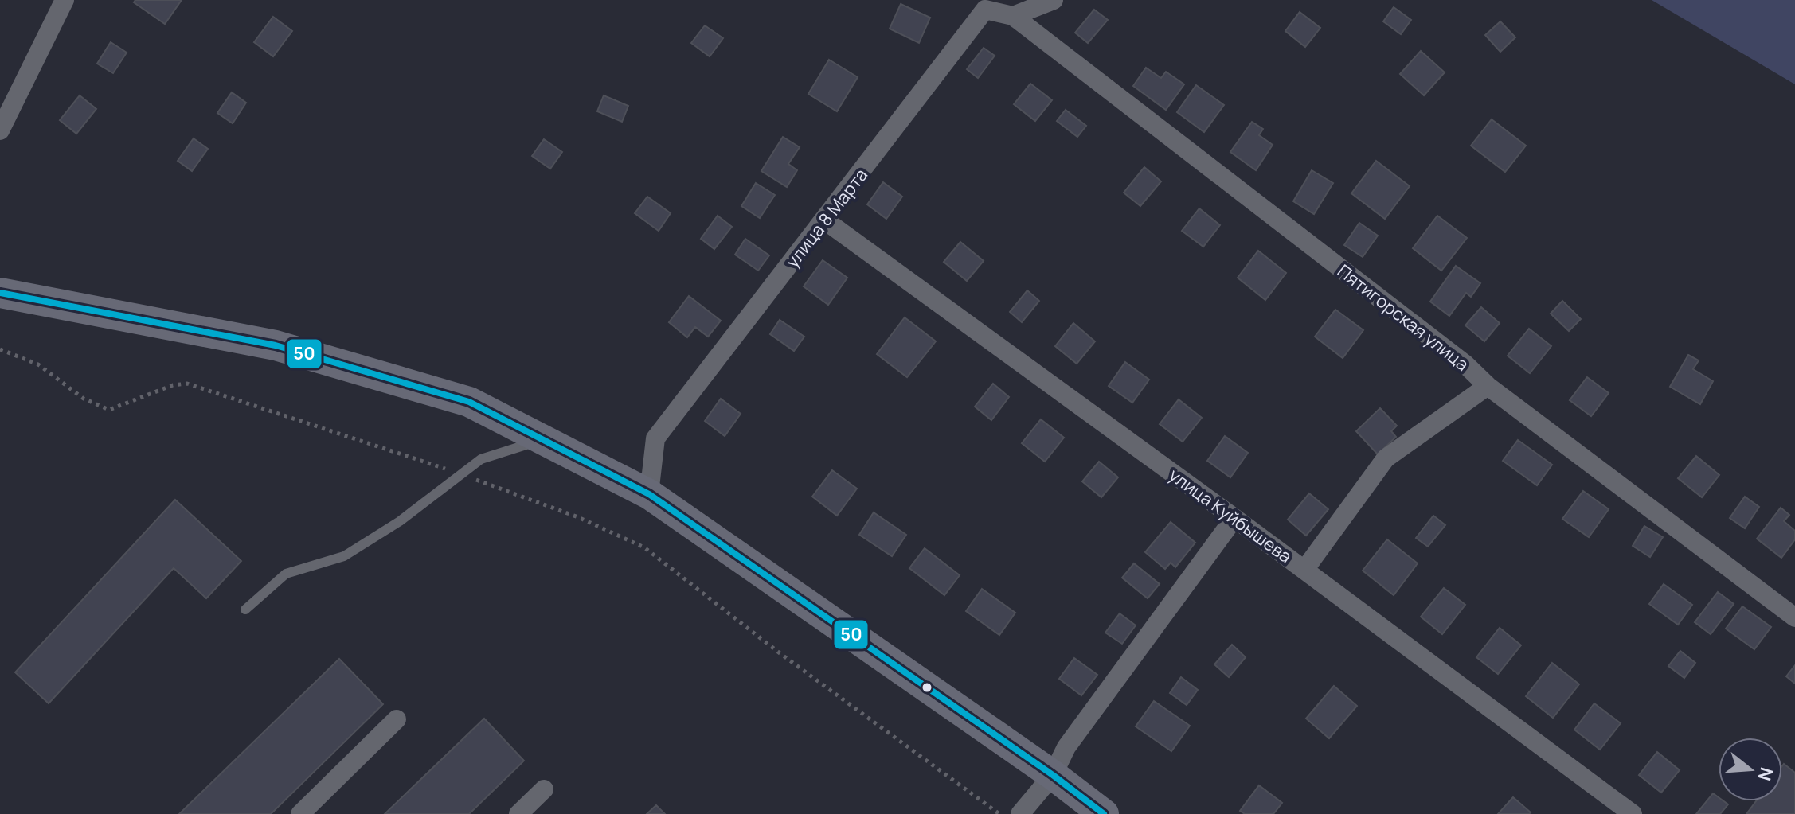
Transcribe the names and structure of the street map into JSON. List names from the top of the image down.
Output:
{
  "streets": {
    "street": ["улица 8 Марта", "Пятигорская улица", "улица Куйбышева"]
  },
  "crossings": [
    ["улица 8 Марта", "Пятигорская улица"],
    ["улица 8 Марта", "улица Куйбышева"]
  ],
  "lines": ["transit line 50"],
  "north": "right"
}
